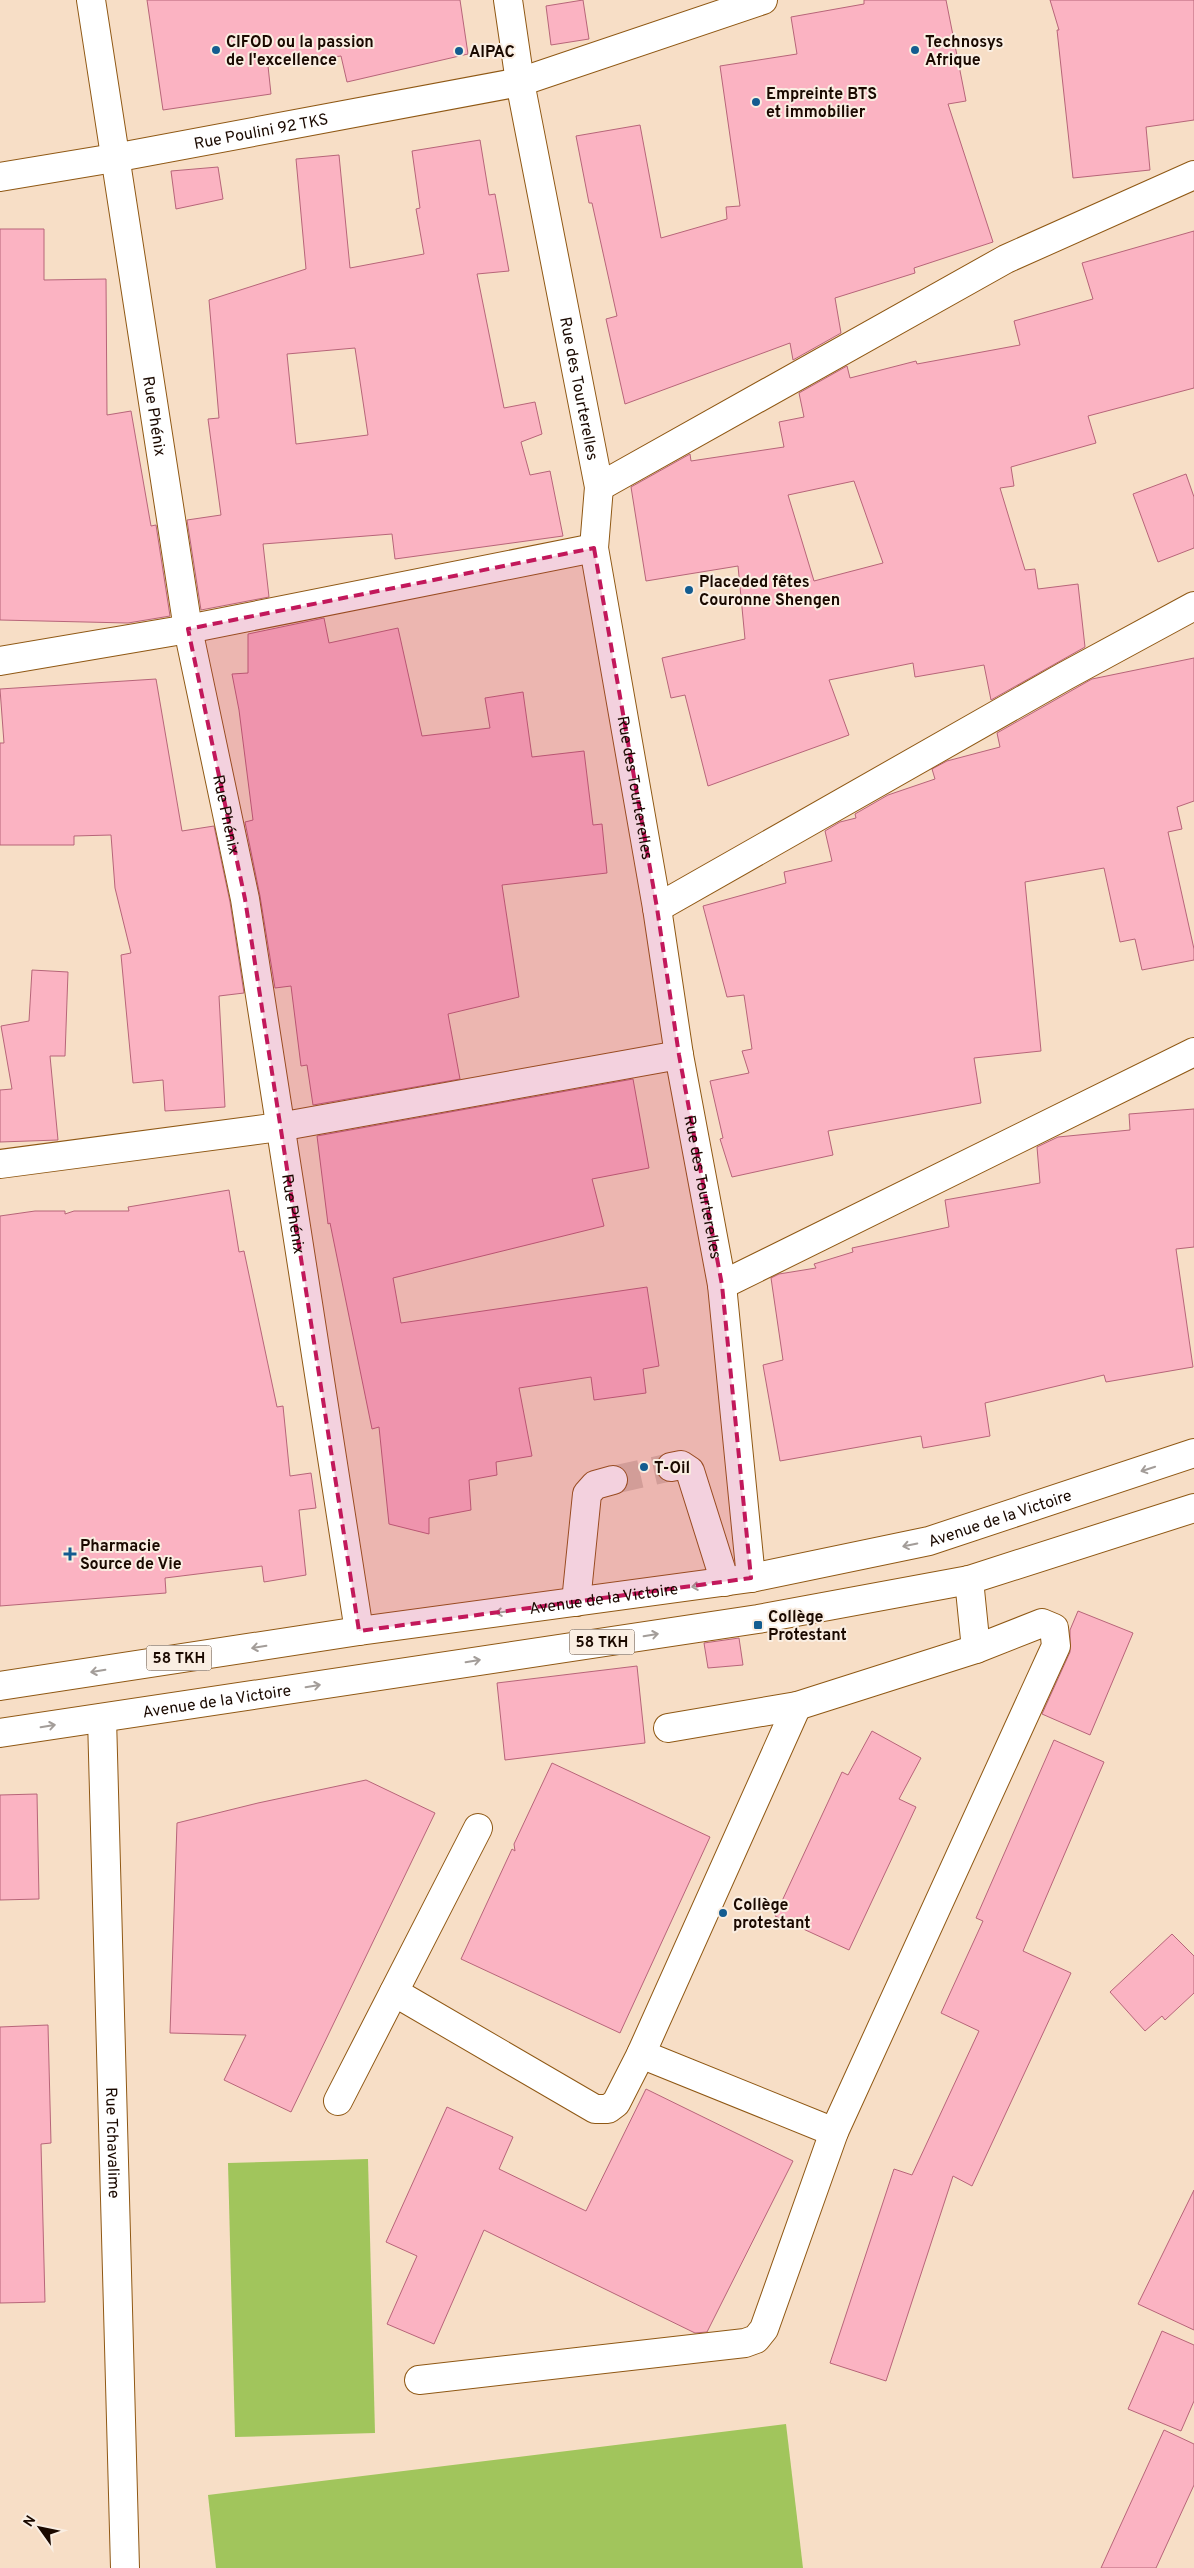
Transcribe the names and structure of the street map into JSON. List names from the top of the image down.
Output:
{
  "streets": {
    "main road": [
      "Rue Poulini 92 TKS",
      "Rue des Tourterelles",
      "Rue Phénix",
      "Avenue de la Victoire",
      "58 TKH",
      "Rue Tchavalime"
    ]
  },
  "crossings": [
    ["Rue Poulini 92 TKS", "Rue des Tourterelles"],
    ["Rue Poulini 92 TKS", "Rue Phénix"],
    ["Rue des Tourterelles", "Avenue de la Victoire"],
    ["Rue Phénix", "Avenue de la Victoire"],
    ["Avenue de la Victoire", "Rue Tchavalime"]
  ],
  "places": {
    "other": [
      "CIFOD ou la passion de l'excellence",
      "Technosys Afrique",
      "AIPAC",
      "Empreinte BTS et immobilier",
      "Placeded fêtes Couronne Shengen",
      "T-Oil",
      "Collège protestant"
    ],
    "health": ["Pharmacie Source de Vie"],
    "transit": ["Collège Protestant"]
  },
  "north": "top left"
}
